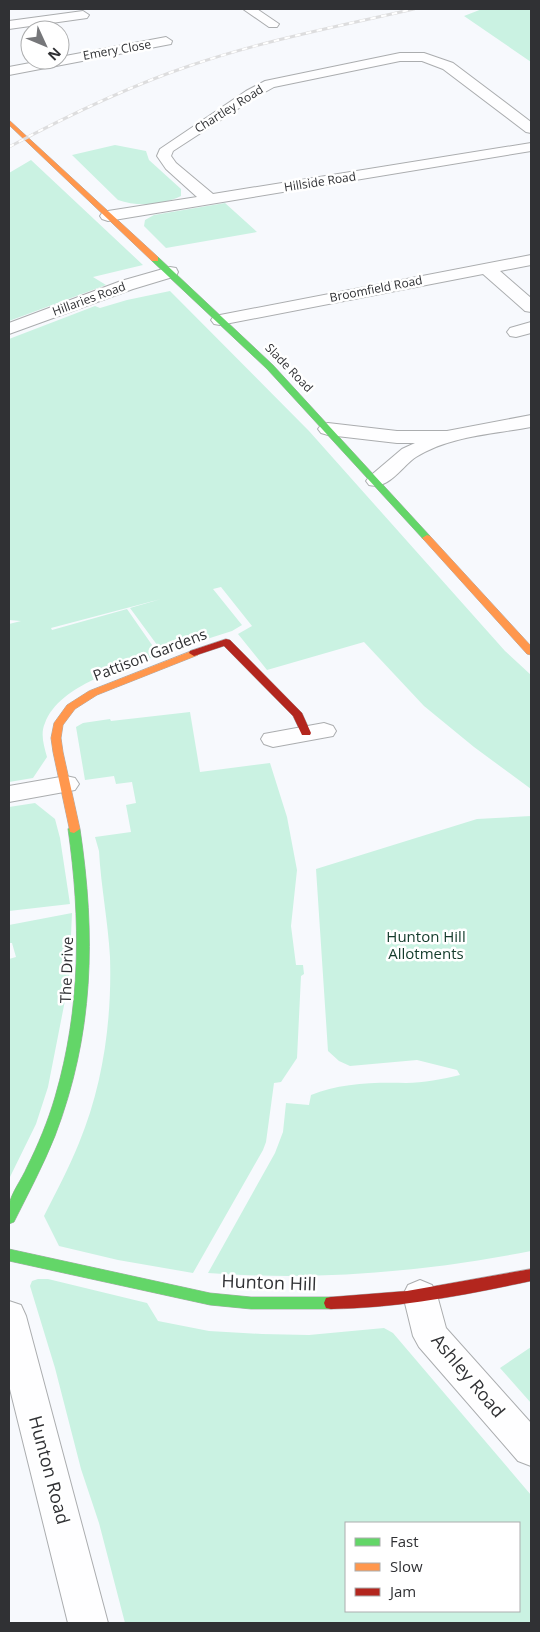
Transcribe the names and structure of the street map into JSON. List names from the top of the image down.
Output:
{
  "streets": {
    "street": [
      "Emery Close",
      "Chartley Road",
      "Hillside Road",
      "Broomfield Road",
      "Hillaries Road",
      "Slade Road",
      "Pattison Gardens",
      "The Drive",
      "Hunton Hill",
      "Ashley Road",
      "Hunton Road"
    ]
  },
  "crossings": [
    ["Chartley Road", "Hillside Road"],
    ["Hillside Road", "Slade Road"],
    ["Broomfield Road", "Slade Road"],
    ["Hillaries Road", "Slade Road"],
    ["Pattison Gardens", "The Drive"],
    ["Hunton Hill", "Ashley Road"]
  ],
  "parks": ["Hunton Hill Allotments"],
  "legend": ["Fast", "Slow", "Jam"],
  "north": "bottom right"
}
